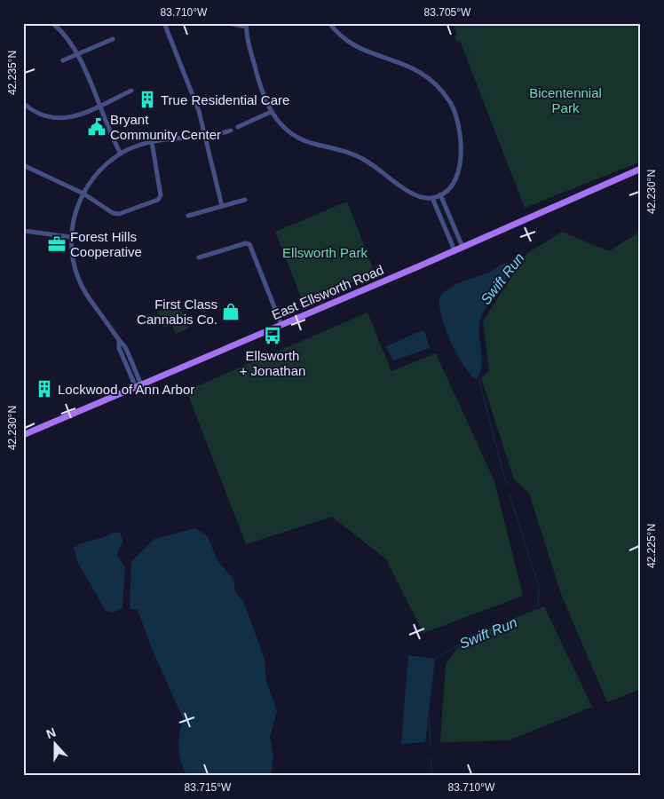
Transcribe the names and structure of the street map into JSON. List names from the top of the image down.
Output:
{
  "streets": {
    "main road": ["East Ellsworth Road"]
  },
  "water": ["Swift Run"],
  "parks": ["Bicentennial Park", "Ellsworth Park"],
  "places": {
    "building": ["True Residential Care", "Lockwood of Ann Arbor"],
    "public building": ["Bryant Community Center"],
    "office": ["Forest Hills Cooperative"],
    "shop": ["First Class Cannabis Co."],
    "bus stop": ["Ellsworth + Jonathan"]
  },
  "north": "top",
  "coordinates": [
    "83.710°W",
    "83.705°W",
    "42.235°N",
    "42.230°N",
    "42.225°N",
    "83.715°W"
  ]
}
